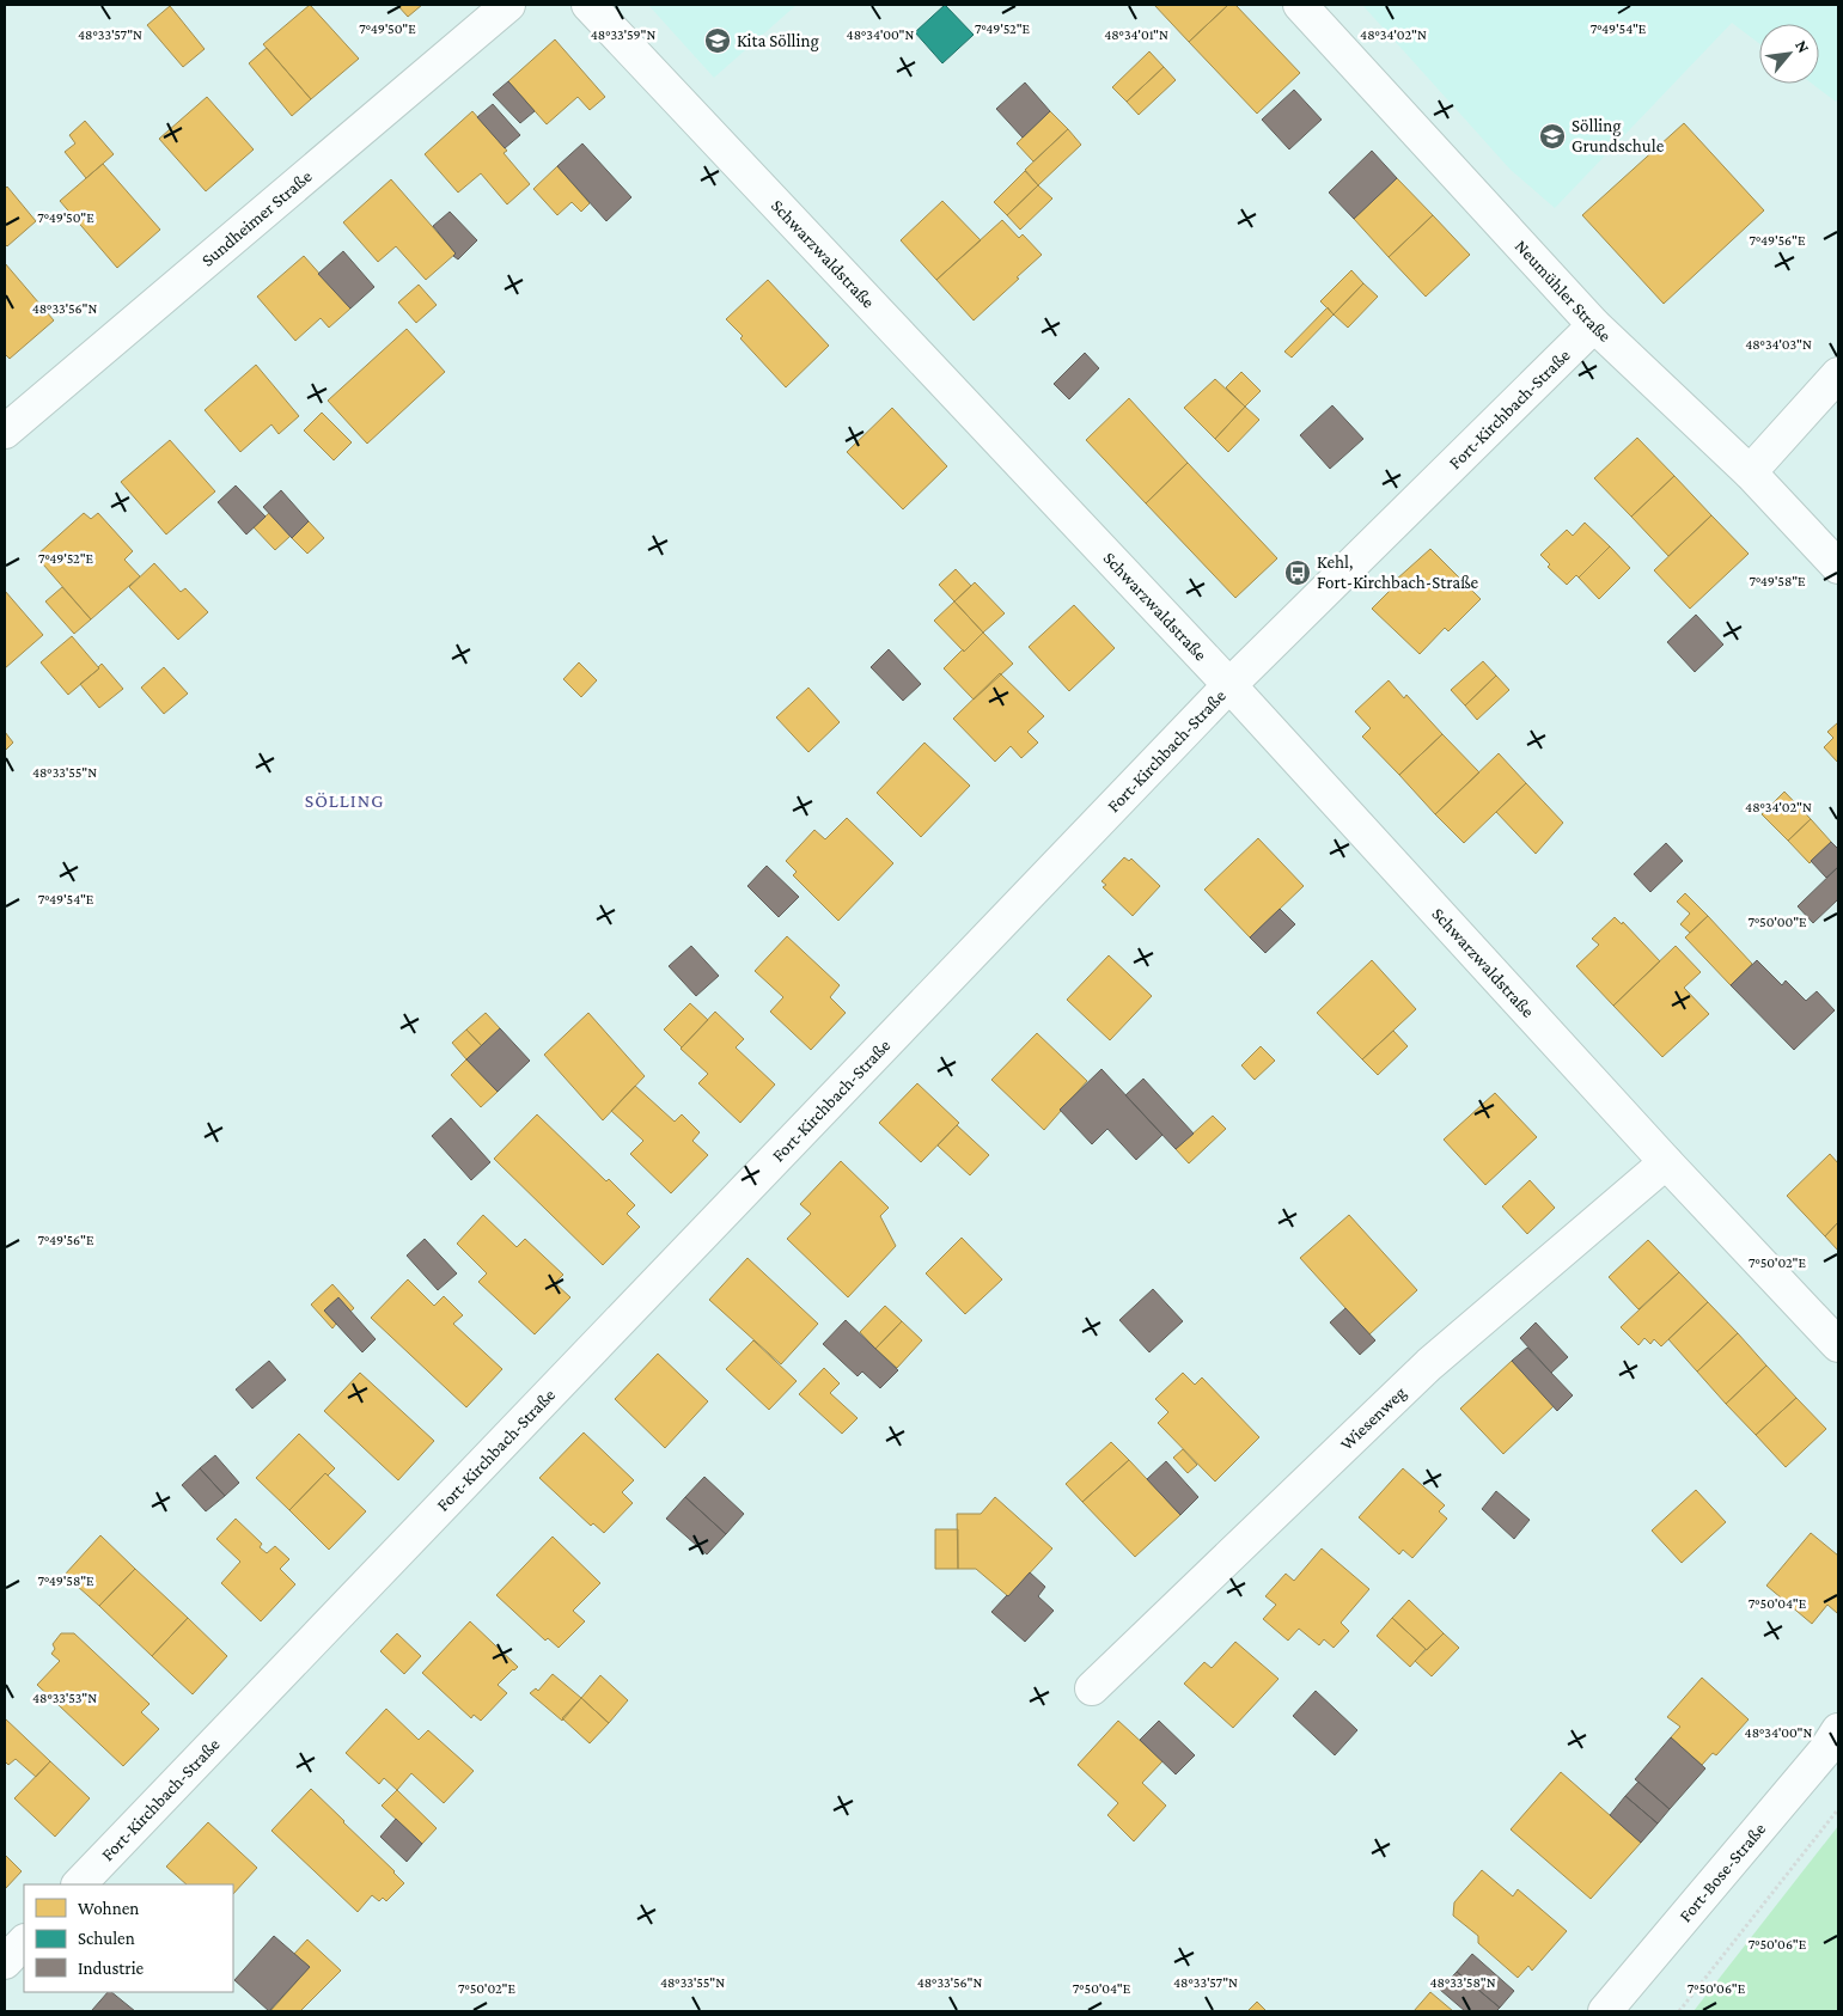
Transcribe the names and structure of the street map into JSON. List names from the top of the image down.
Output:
{
  "streets": {
    "street": [
      "Sundheimer Straße",
      "Schwarzwaldstraße",
      "Neumühler Straße",
      "Fort-Kirchbach-Straße",
      "Wiesenweg",
      "Fort-Bose-Straße"
    ]
  },
  "crossings": [
    ["Schwarzwaldstraße", "Fort-Kirchbach-Straße"],
    ["Schwarzwaldstraße", "Wiesenweg"],
    ["Neumühler Straße", "Fort-Kirchbach-Straße"]
  ],
  "districts": ["SÖLLING"],
  "places": {
    "school or university": ["Kita Sölling", "Sölling Grundschule"],
    "bus stop": ["Kehl, Fort-Kirchbach-Straße"]
  },
  "legend": ["Wohnen", "Schulen", "Industrie"],
  "north": "top right",
  "coordinates": [
    "7°49'50\"E",
    "7°49'52\"E",
    "7°49'54\"E",
    "48°33'57\"N",
    "48°33'59\"N",
    "48°34'00\"N",
    "48°34'01\"N",
    "48°34'02\"N",
    "7°49'56\"E",
    "48°33'56\"N",
    "48°34'03\"N",
    "7°49'58\"E",
    "48°33'55\"N",
    "7°50'00\"E",
    "7°50'02\"E",
    "7°50'04\"E",
    "48°33'53\"N",
    "7°50'06\"E",
    "48°33'58\"N"
  ]
}
